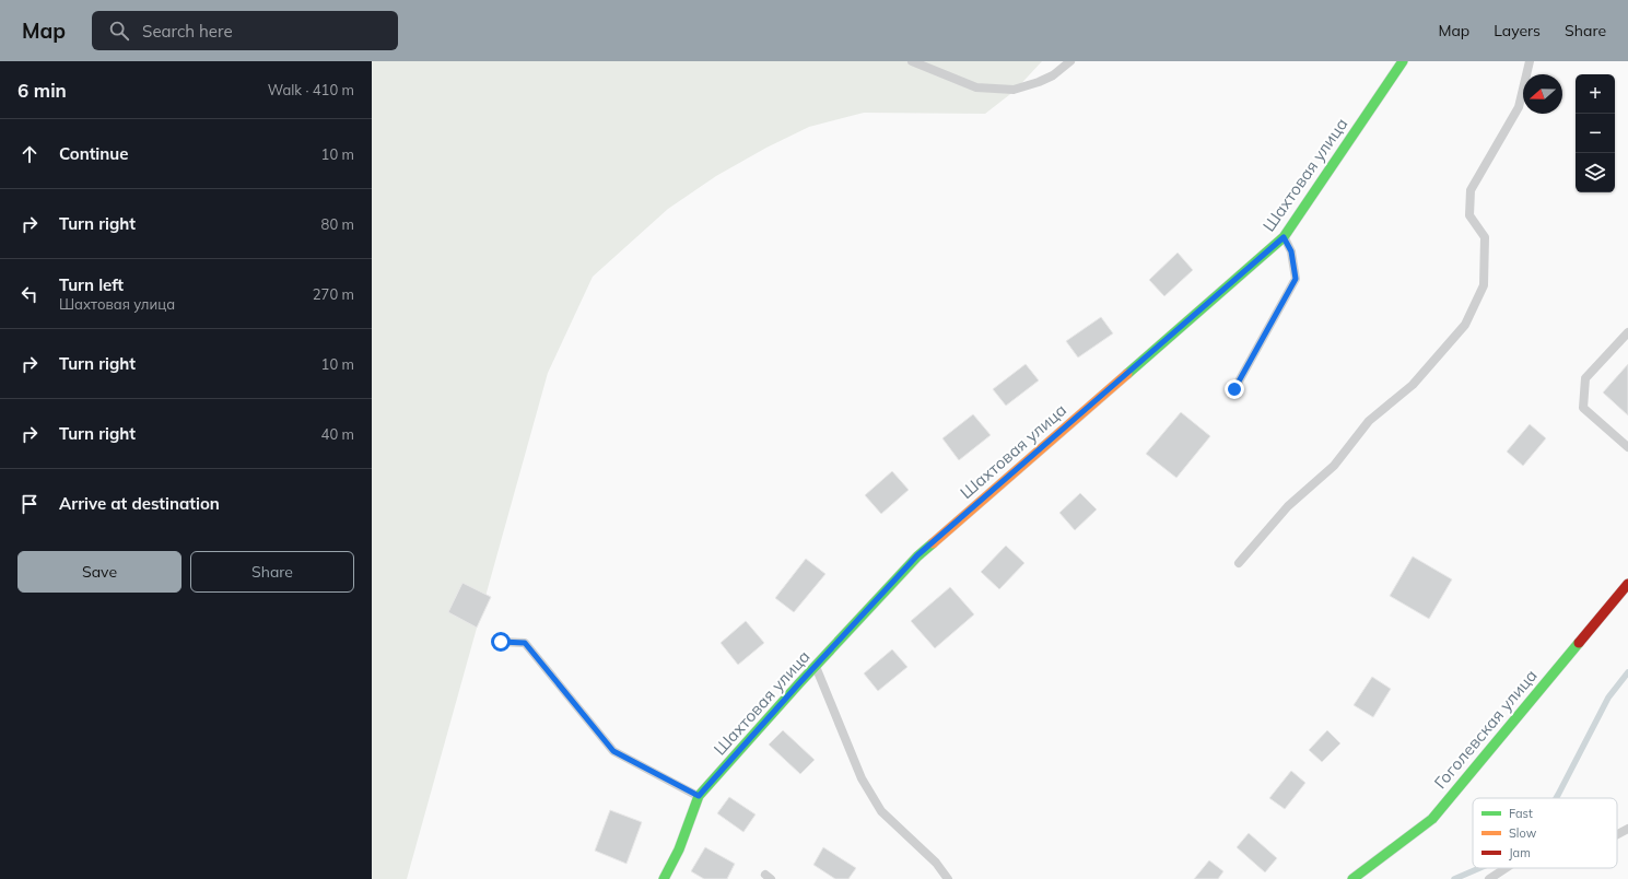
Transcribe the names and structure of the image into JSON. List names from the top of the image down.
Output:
{
  "streets": {
    "street": ["Шахтовая улица", "Гоголевская улица"]
  },
  "legend": ["Fast", "Slow", "Jam"],
  "north": "left",
  "page": {
    "header": "Map",
    "search": "Search here",
    "nav": ["Map", "Layers", "Share"],
    "heading": ["6 min", "Walk · 410 m"],
    "map_buttons": ["+", "−"],
    "list": [
      ["Continue", "10 m"],
      ["Turn right", "80 m"],
      ["Turn left", "Шахтовая улица", "270 m"],
      ["Turn right", "10 m"],
      ["Turn right", "40 m"],
      "Arrive at destination"
    ],
    "buttons": ["Save", "Share"]
  }
}
